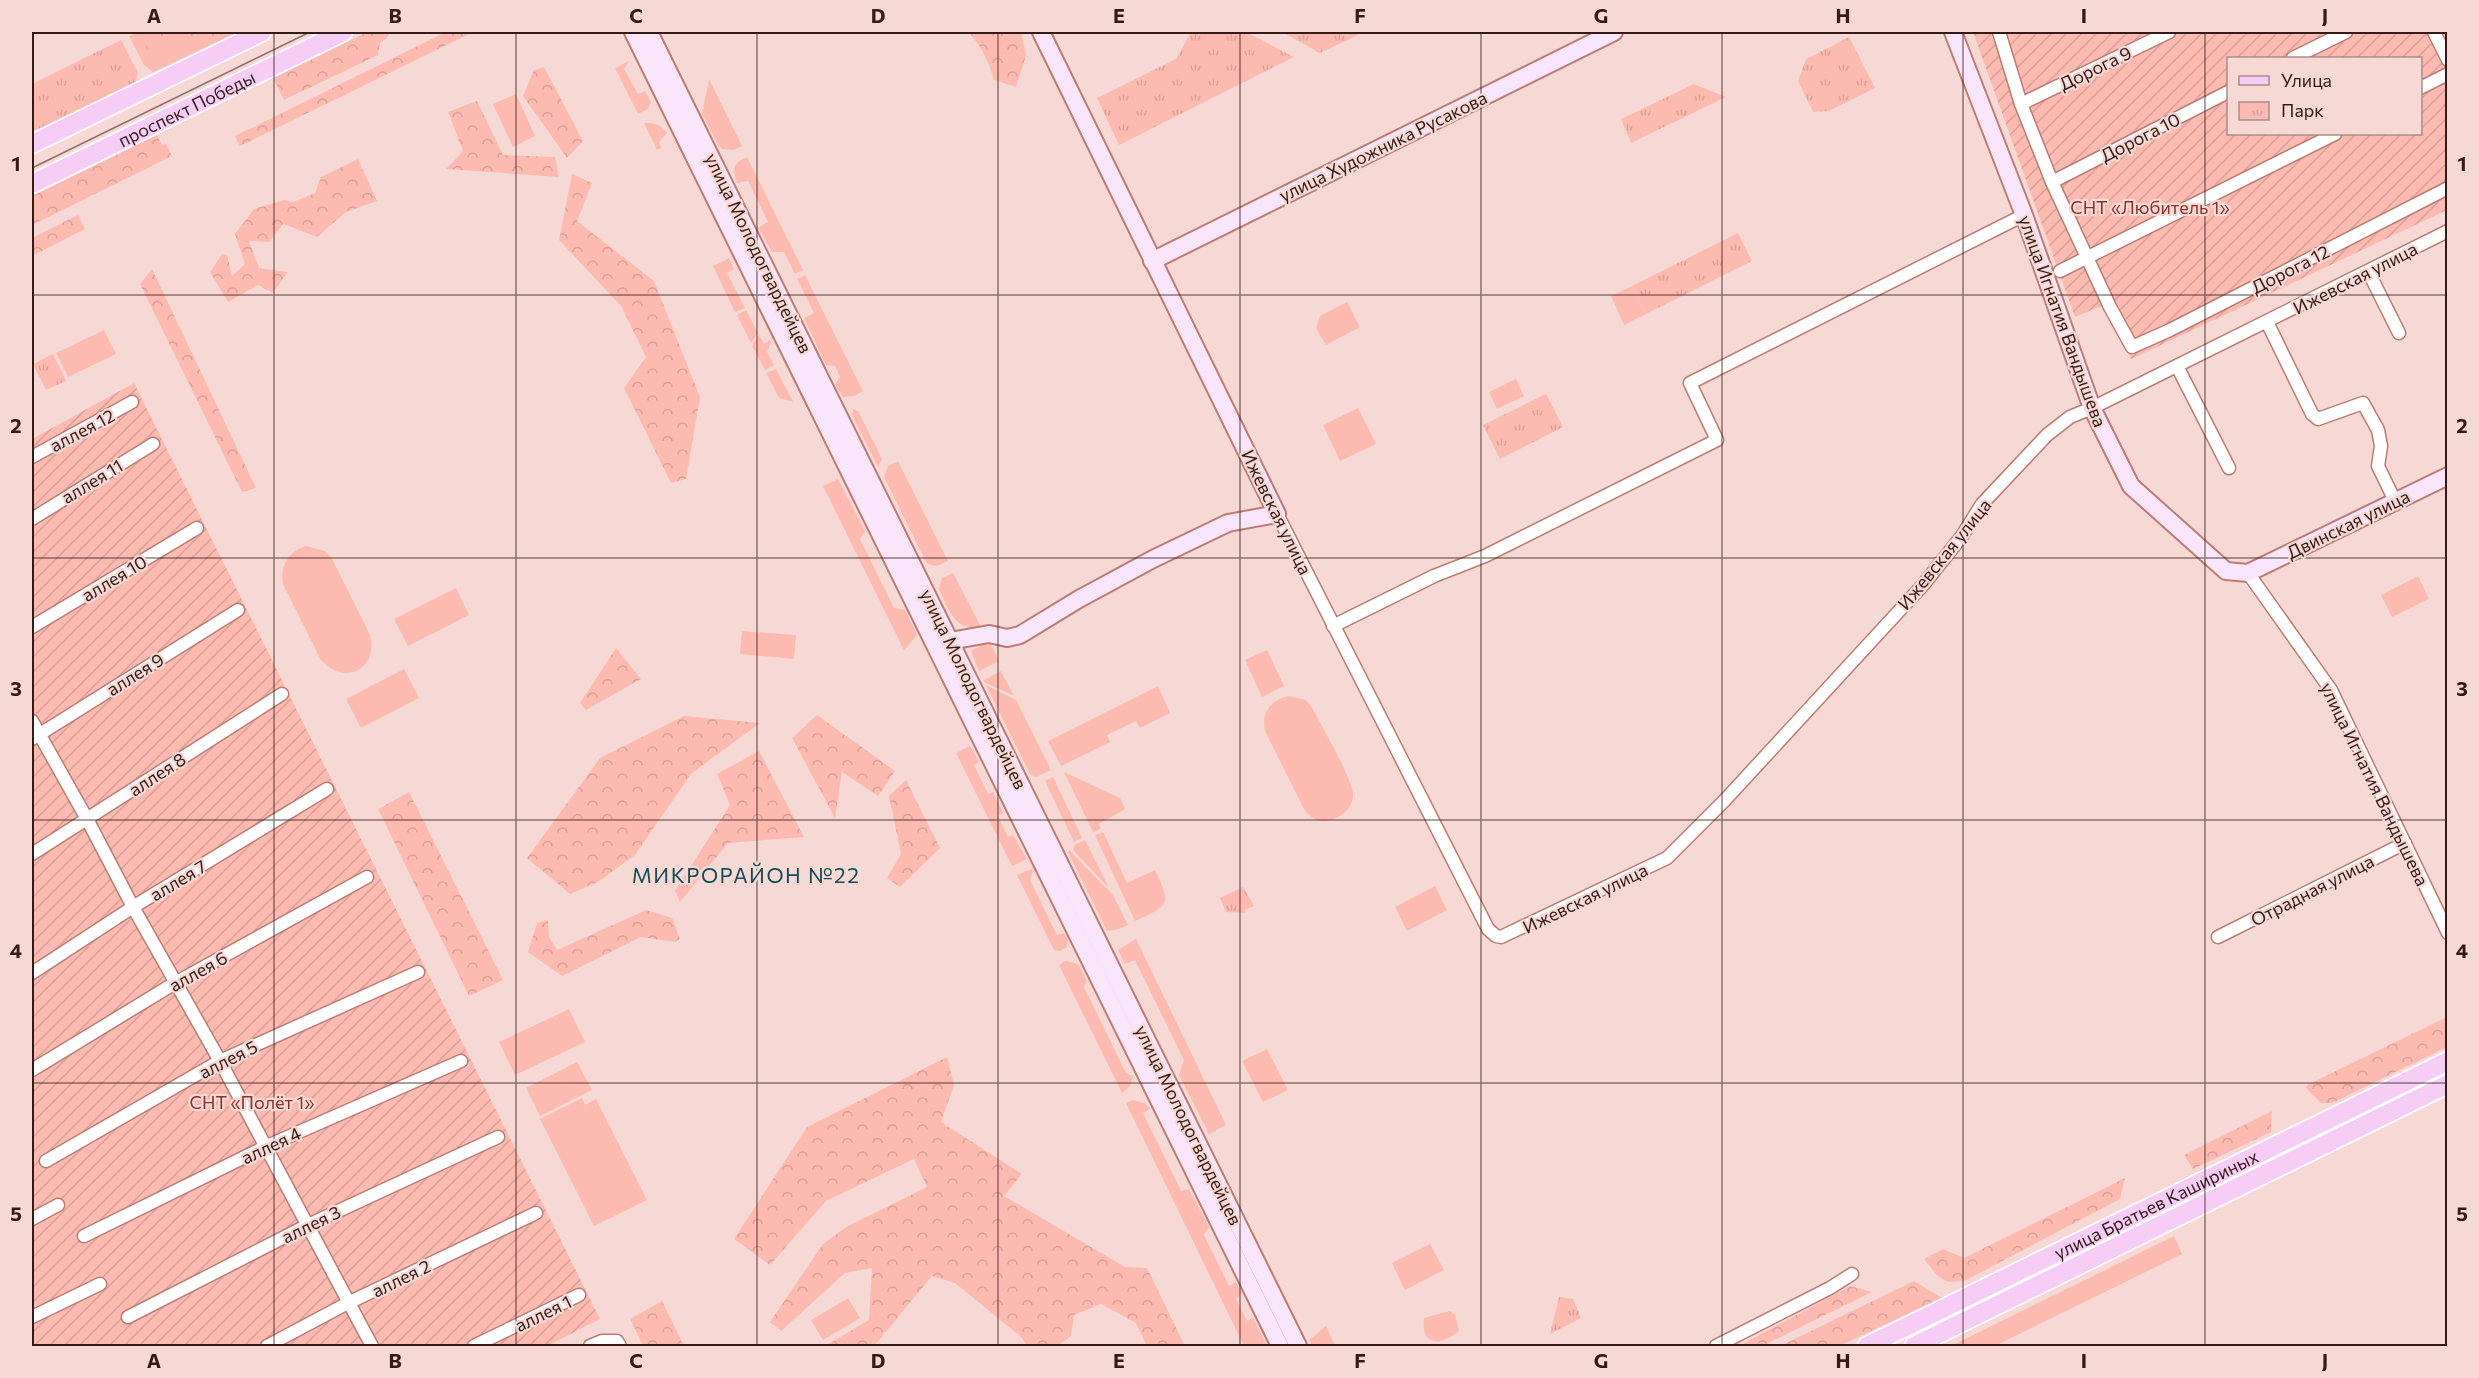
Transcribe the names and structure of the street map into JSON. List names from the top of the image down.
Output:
{
  "streets": {
    "main road": [
      "проспект Победы",
      "улица Художника Русакова",
      "улица Молодогвардейцев",
      "Ижевская улица",
      "улица Игнатия Вандышева",
      "Двинская улица",
      "улица Братьев Кашириных"
    ],
    "street": [
      "Дорога 9",
      "Дорога 10",
      "Дорога 12",
      "аллея 12",
      "аллея 11",
      "аллея 10",
      "аллея 9",
      "аллея 8",
      "аллея 7",
      "Отрадная улица",
      "аллея 6",
      "аллея 5",
      "аллея 4",
      "аллея 3",
      "аллея 2",
      "аллея 1"
    ]
  },
  "crossings": [
    ["улица Художника Русакова", "Ижевская улица"],
    ["Ижевская улица", "улица Игнатия Вандышева"],
    ["улица Игнатия Вандышева", "Двинская улица"],
    ["улица Игнатия Вандышева", "Отрадная улица"]
  ],
  "districts": ["МИКРОРАЙОН №22"],
  "parks": ["СНТ «Любитель 1»", "СНТ «Полёт 1»"],
  "legend": ["Улица", "Парк"],
  "grid": {
    "columns": [
      "A",
      "B",
      "C",
      "D",
      "E",
      "F",
      "G",
      "H",
      "I",
      "J"
    ],
    "rows": [
      "1",
      "2",
      "3",
      "4",
      "5"
    ]
  }
}
